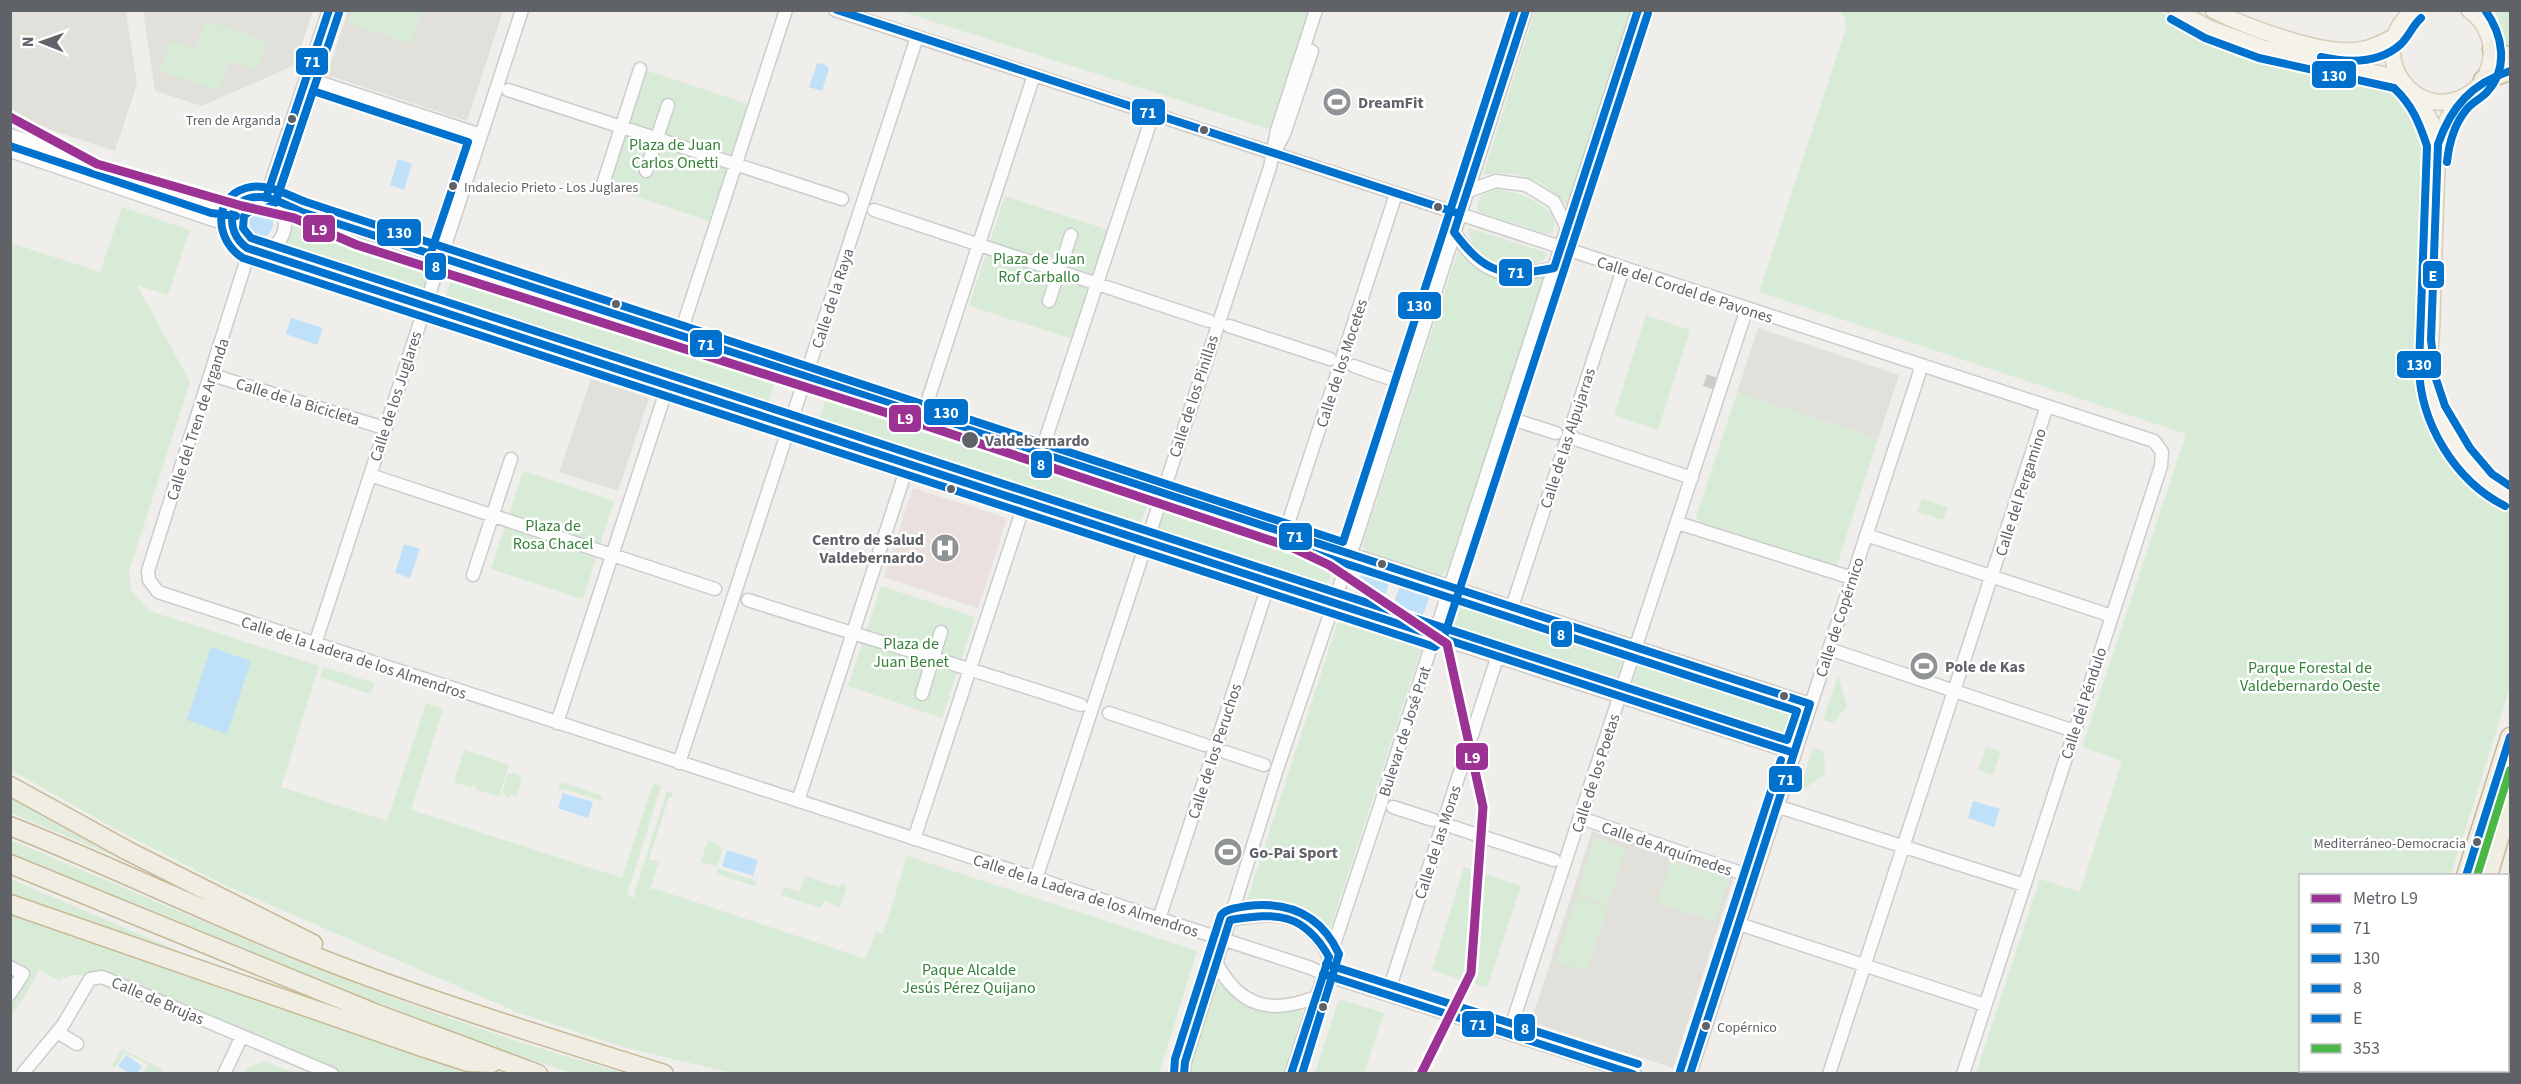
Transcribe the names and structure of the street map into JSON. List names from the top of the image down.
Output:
{
  "streets": {
    "street": [
      "Calle del Cordel de Pavones",
      "Calle de la Raya",
      "Calle de los Mocetes",
      "Calle de los Juglares",
      "Calle de los Pinillas",
      "Calle de la Bicicleta",
      "Calle del Tren de Arganda",
      "Calle de las Alpujarras",
      "Calle del Pergamino",
      "Calle de Copérnico",
      "Calle de la Ladera de los Almendros",
      "Calle del Péndulo",
      "Bulevar de José Prat",
      "Calle de los Peruchos",
      "Calle de los Poetas",
      "Calle de las Moras",
      "Calle de Arquímedes",
      "Calle de Brujas"
    ]
  },
  "crossings": [
    ["Calle del Cordel de Pavones", "Calle de la Raya"],
    ["Calle del Cordel de Pavones", "Calle de los Mocetes"],
    ["Calle del Cordel de Pavones", "Calle de los Pinillas"],
    ["Calle del Cordel de Pavones", "Calle de las Alpujarras"],
    ["Calle del Cordel de Pavones", "Calle del Pergamino"],
    ["Calle del Cordel de Pavones", "Calle de Copérnico"],
    ["Calle del Cordel de Pavones", "Calle del Péndulo"],
    ["Calle del Cordel de Pavones", "Bulevar de José Prat"],
    ["Calle del Cordel de Pavones", "Calle de los Poetas"],
    ["Calle de la Raya", "Calle de la Ladera de los Almendros"],
    ["Calle de los Juglares", "Calle de la Bicicleta"],
    ["Calle de los Juglares", "Calle de la Ladera de los Almendros"],
    ["Calle de los Pinillas", "Calle de la Ladera de los Almendros"],
    ["Calle de la Bicicleta", "Calle del Tren de Arganda"],
    ["Calle del Tren de Arganda", "Calle de la Ladera de los Almendros"],
    ["Calle del Pergamino", "Calle de Copérnico"],
    ["Calle del Pergamino", "Calle del Péndulo"],
    ["Calle de Copérnico", "Calle de Arquímedes"],
    ["Calle de la Ladera de los Almendros", "Bulevar de José Prat"],
    ["Calle de la Ladera de los Almendros", "Calle de los Peruchos"],
    ["Calle de la Ladera de los Almendros", "Calle de los Poetas"],
    ["Calle de la Ladera de los Almendros", "Calle de las Moras"],
    ["Calle de los Poetas", "Calle de Arquímedes"]
  ],
  "parks": [
    "Plaza de Juan Carlos Onetti",
    "Plaza de Juan Rof Carballo",
    "Plaza de Rosa Chacel",
    "Plaza de Juan Benet",
    "Parque Forestal de Valdebernardo Oeste",
    "Paque Alcalde Jesús Pérez Quijano"
  ],
  "places": {
    "sports": ["DreamFit", "Pole de Kas", "Go-Pai Sport"],
    "other": [
      "Tren de Arganda",
      "Indalecio Prieto - Los Juglares",
      "Valdebernardo",
      "Mediterráneo-Democracia",
      "Copérnico"
    ],
    "hospital": ["Centro de Salud Valdebernardo"]
  },
  "lines": [
    "transit line 71",
    "transit line 130",
    "transit line E",
    "transit line 8",
    "metro line L9",
    "transit line 353"
  ],
  "legend": [
    "Metro L9",
    "71",
    "130",
    "8",
    "E",
    "353"
  ],
  "north": "left"
}
